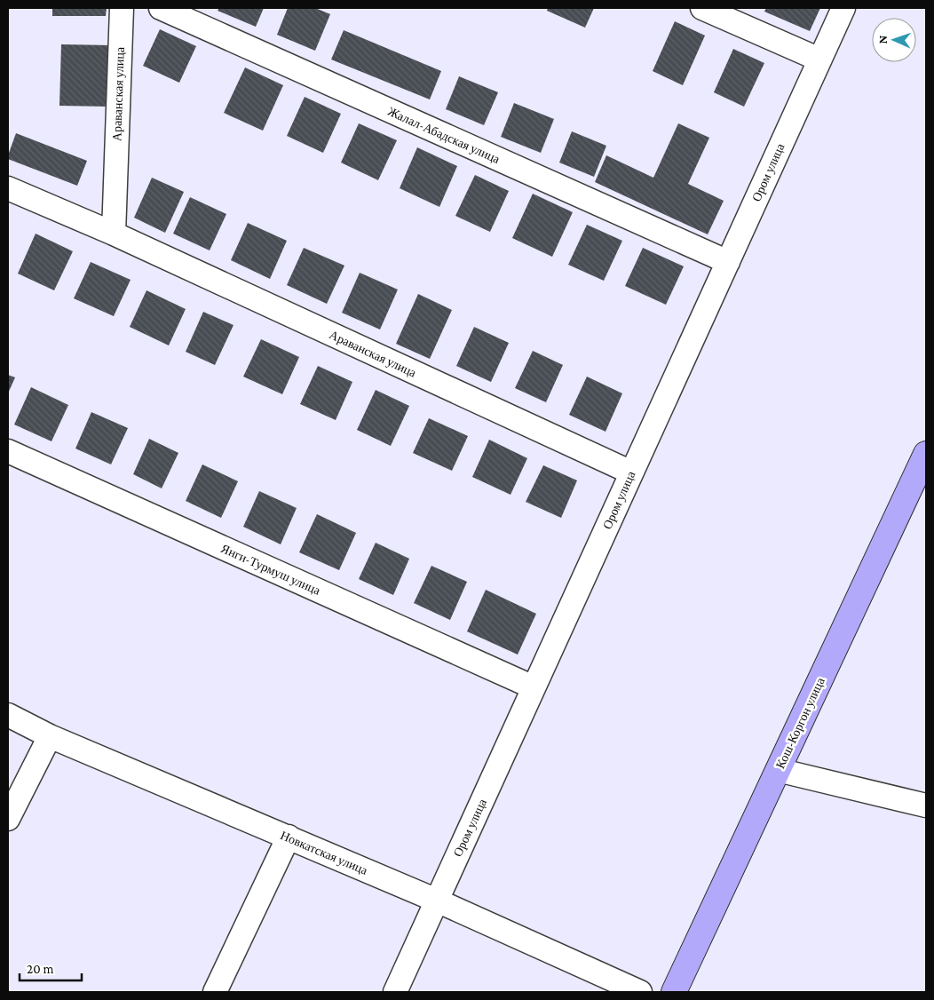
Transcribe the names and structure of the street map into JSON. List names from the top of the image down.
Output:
{
  "streets": {
    "street": [
      "Араванская улица",
      "Жалал-Абадская улица",
      "Ором улица",
      "Янги-Турмуш улица",
      "Кош-Коргон улица",
      "Новкатская улица"
    ]
  },
  "crossings": [
    ["Араванская улица", "Ором улица"],
    ["Жалал-Абадская улица", "Ором улица"],
    ["Ором улица", "Янги-Турмуш улица"],
    ["Ором улица", "Новкатская улица"]
  ],
  "scale_bar": "20 m",
  "north": "left"
}
